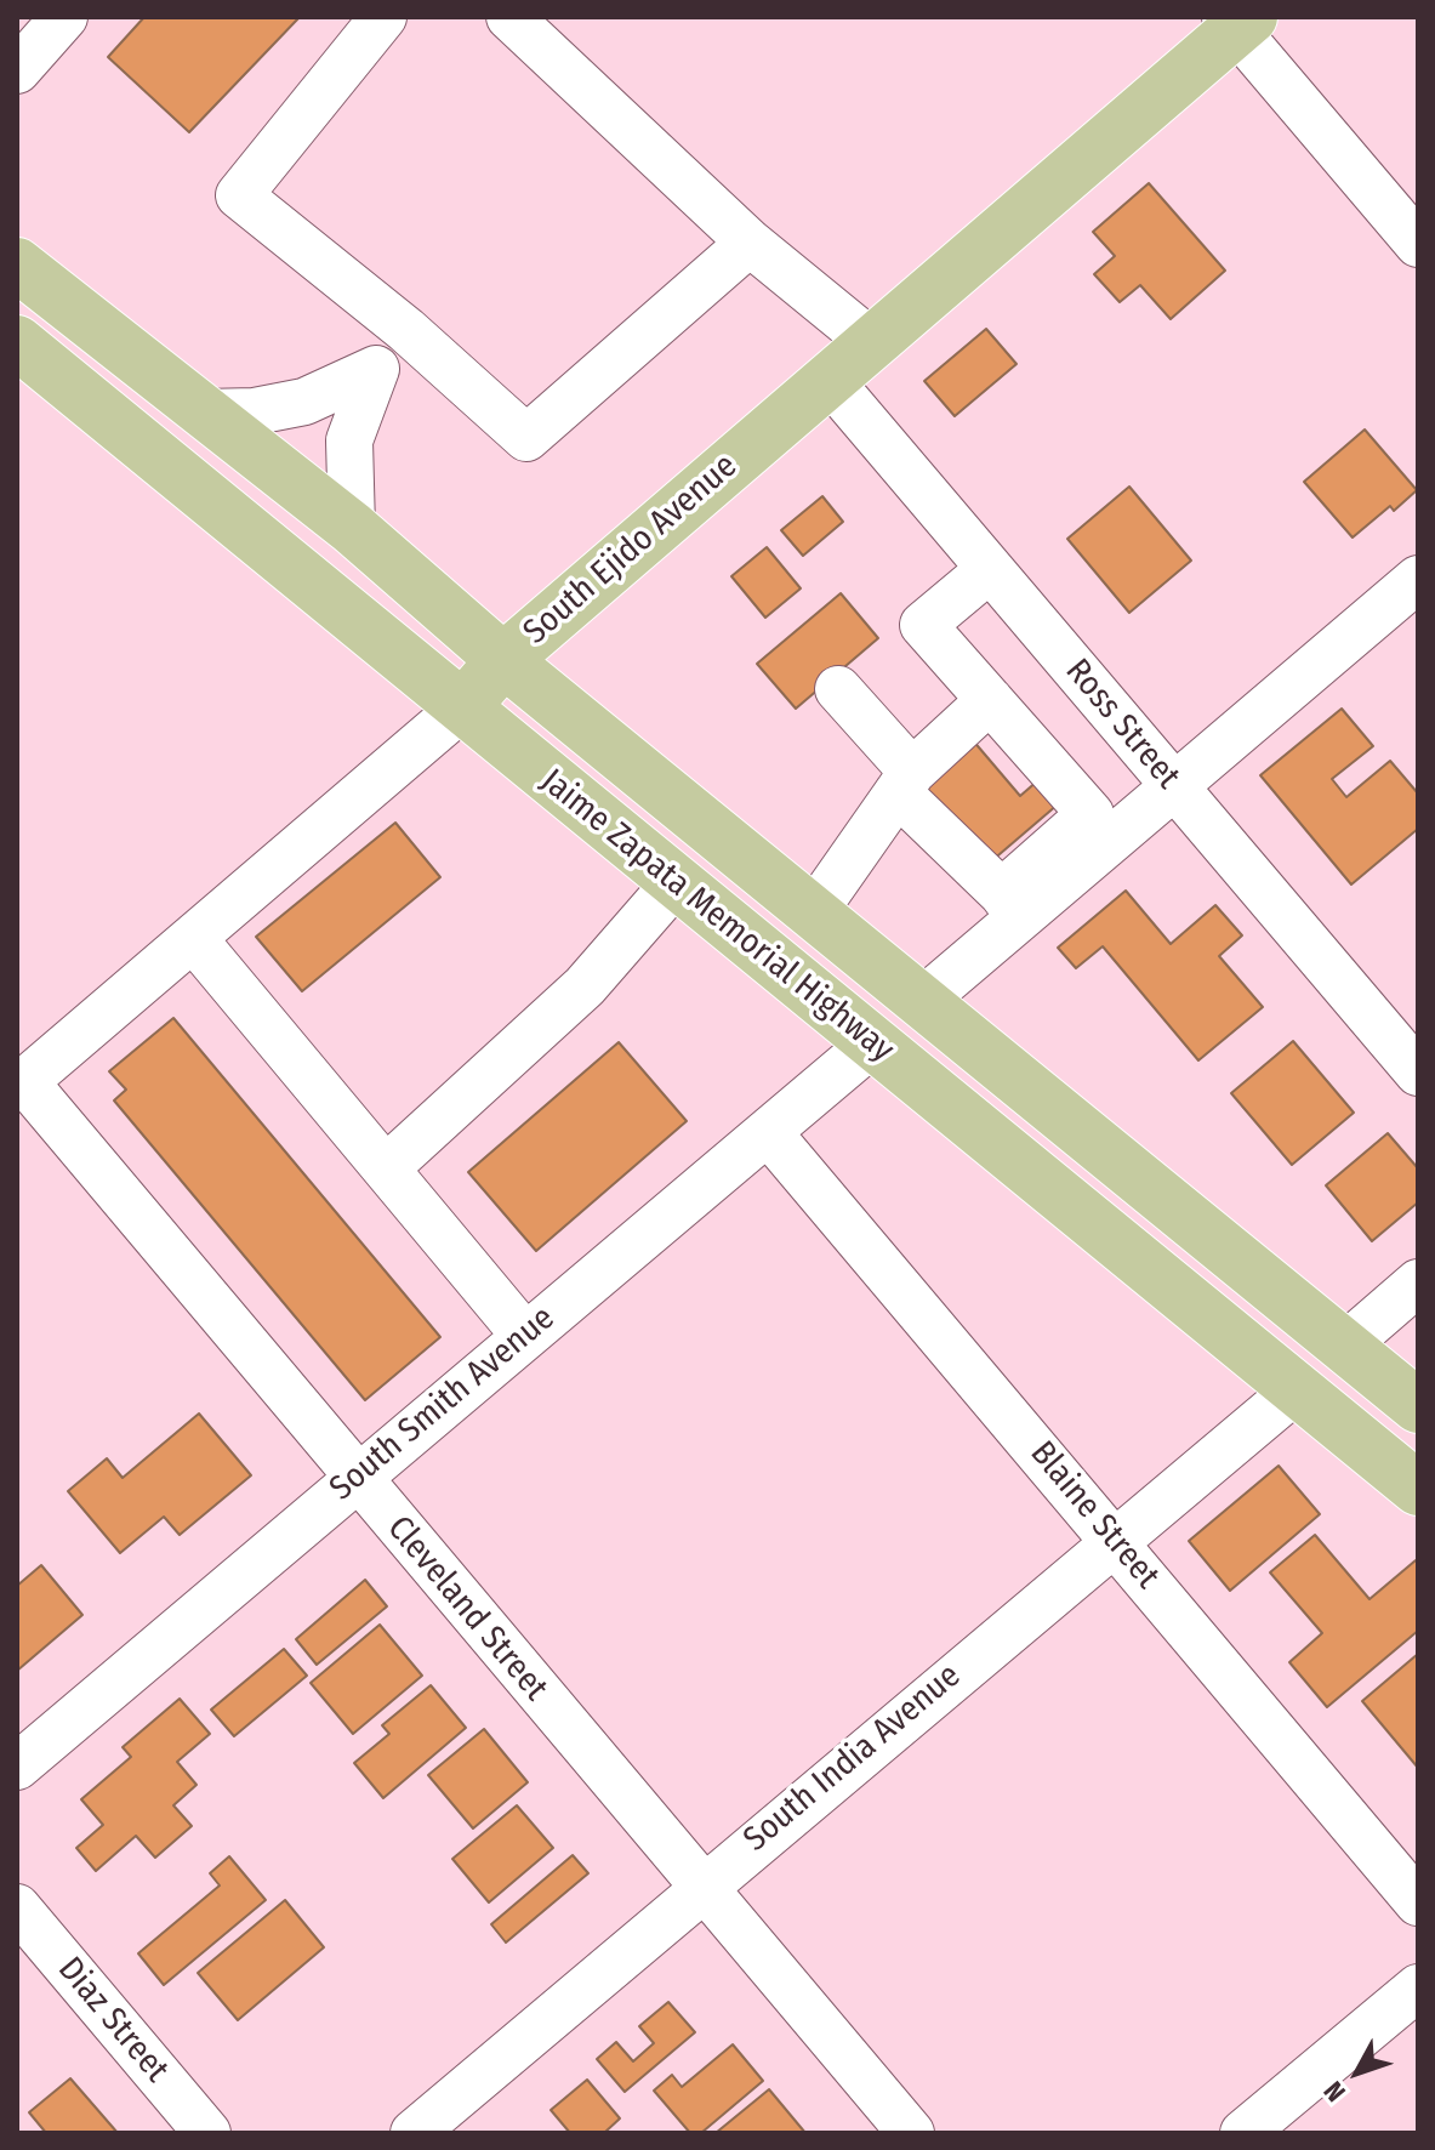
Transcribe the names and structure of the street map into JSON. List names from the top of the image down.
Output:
{
  "streets": {
    "main road": ["South Ejido Avenue", "Jaime Zapata Memorial Highway"],
    "street": [
      "Ross Street",
      "South Smith Avenue",
      "Blaine Street",
      "Cleveland Street",
      "South India Avenue",
      "Diaz Street"
    ]
  },
  "crossings": [
    ["South Ejido Avenue", "Ross Street"],
    ["South Ejido Avenue", "Jaime Zapata Memorial Highway"],
    ["South Ejido Avenue", "Cleveland Street"],
    ["Jaime Zapata Memorial Highway", "South Smith Avenue"],
    ["Jaime Zapata Memorial Highway", "South India Avenue"],
    ["South Smith Avenue", "Blaine Street"],
    ["South Smith Avenue", "Cleveland Street"],
    ["Blaine Street", "South India Avenue"],
    ["Cleveland Street", "South India Avenue"]
  ],
  "north": "bottom left"
}
